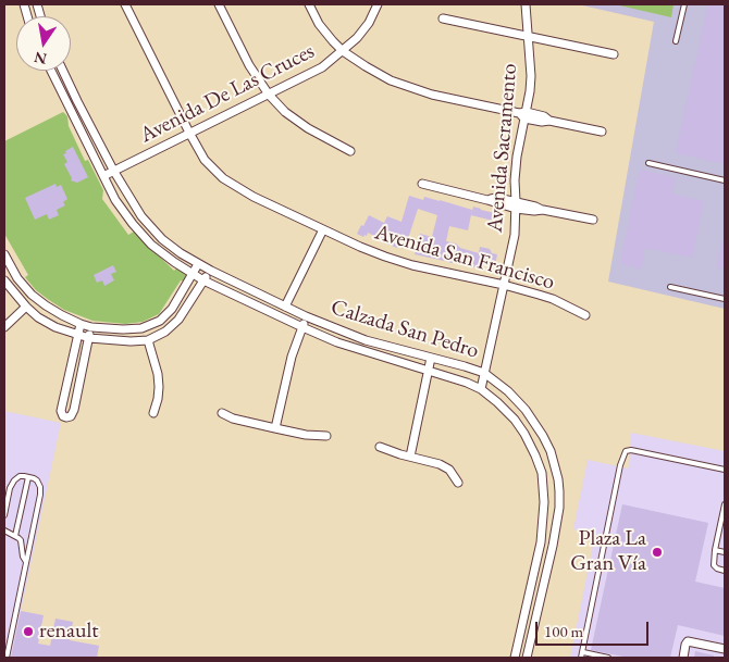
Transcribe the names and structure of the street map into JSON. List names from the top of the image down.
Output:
{
  "streets": {
    "street": [
      "Avenida De Las Cruces",
      "Avenida Sacramento",
      "Avenida San Francisco",
      "Calzada San Pedro"
    ]
  },
  "crossings": [
    ["Avenida De Las Cruces", "Avenida San Francisco"],
    ["Avenida De Las Cruces", "Calzada San Pedro"],
    ["Avenida Sacramento", "Avenida San Francisco"],
    ["Avenida Sacramento", "Calzada San Pedro"]
  ],
  "places": ["Plaza La Gran Vía", "renault"],
  "scale_bar": "100 m",
  "north": "bottom"
}
